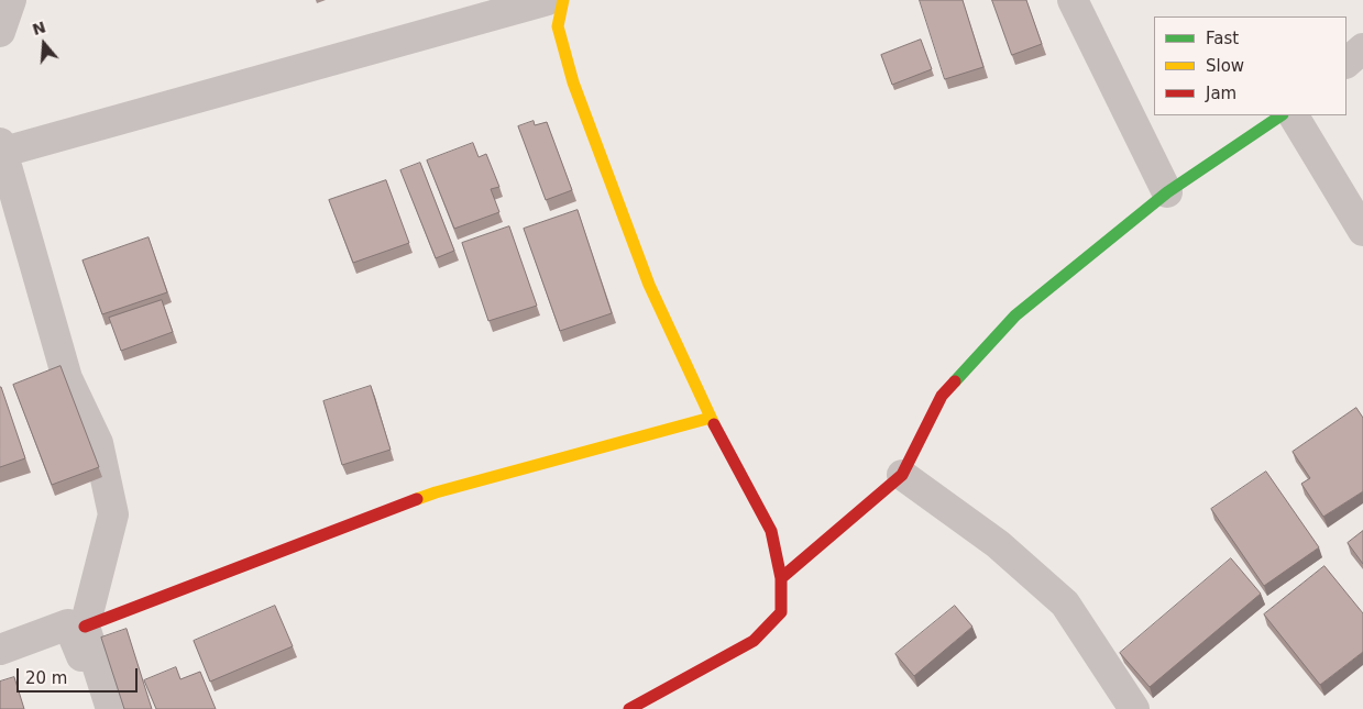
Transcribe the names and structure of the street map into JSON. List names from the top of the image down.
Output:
{
  "legend": ["Fast", "Slow", "Jam"],
  "scale_bar": "20 m",
  "north": "top"
}
